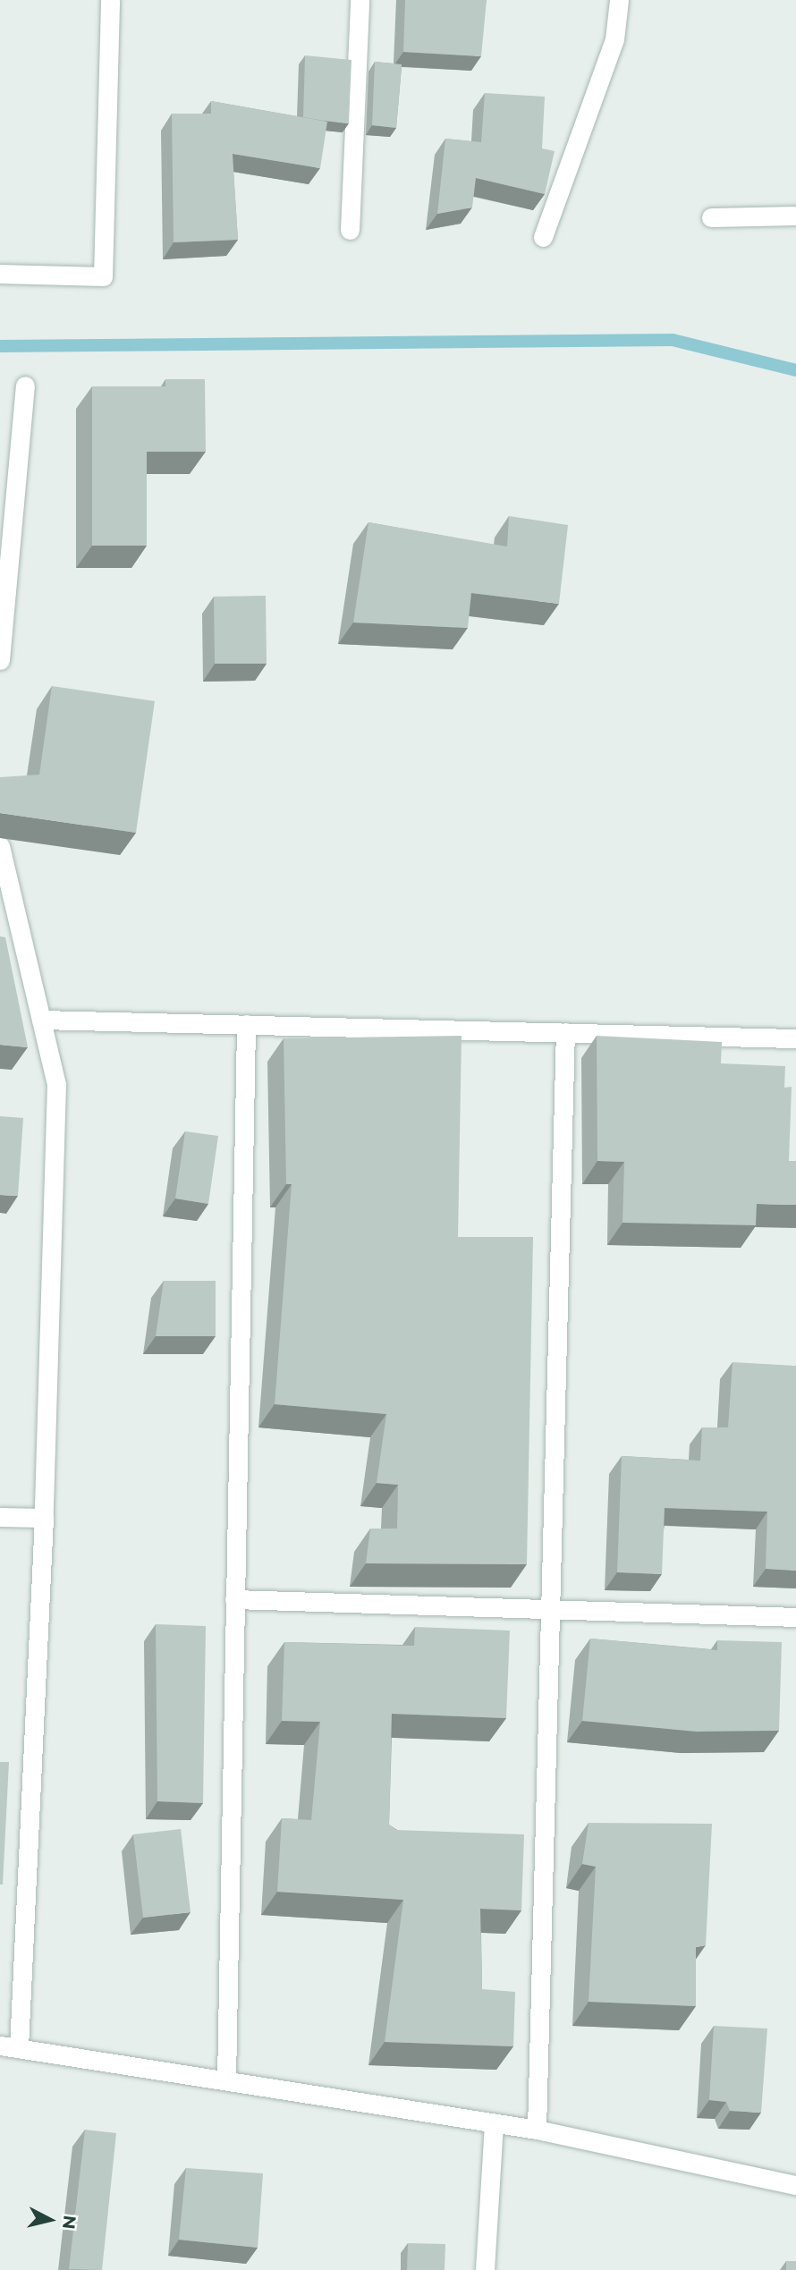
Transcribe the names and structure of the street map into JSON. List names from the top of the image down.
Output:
{
  "north": "right"
}
